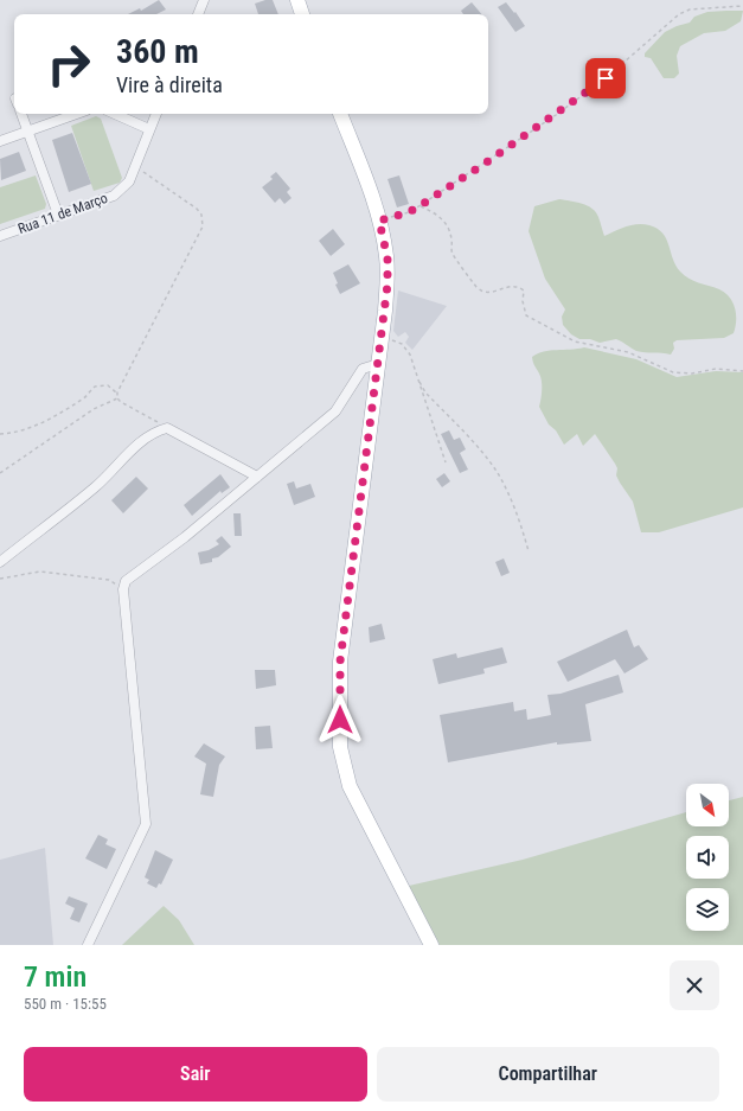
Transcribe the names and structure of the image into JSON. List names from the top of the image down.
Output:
{
  "streets": {
    "street": ["Rua 11 de Março"]
  },
  "north": "bottom right",
  "page": {
    "turn": ["360 m", "Vire à direita"],
    "heading": ["7 min", "550 m · 15:55"],
    "buttons": ["Sair", "Compartilhar"]
  }
}
